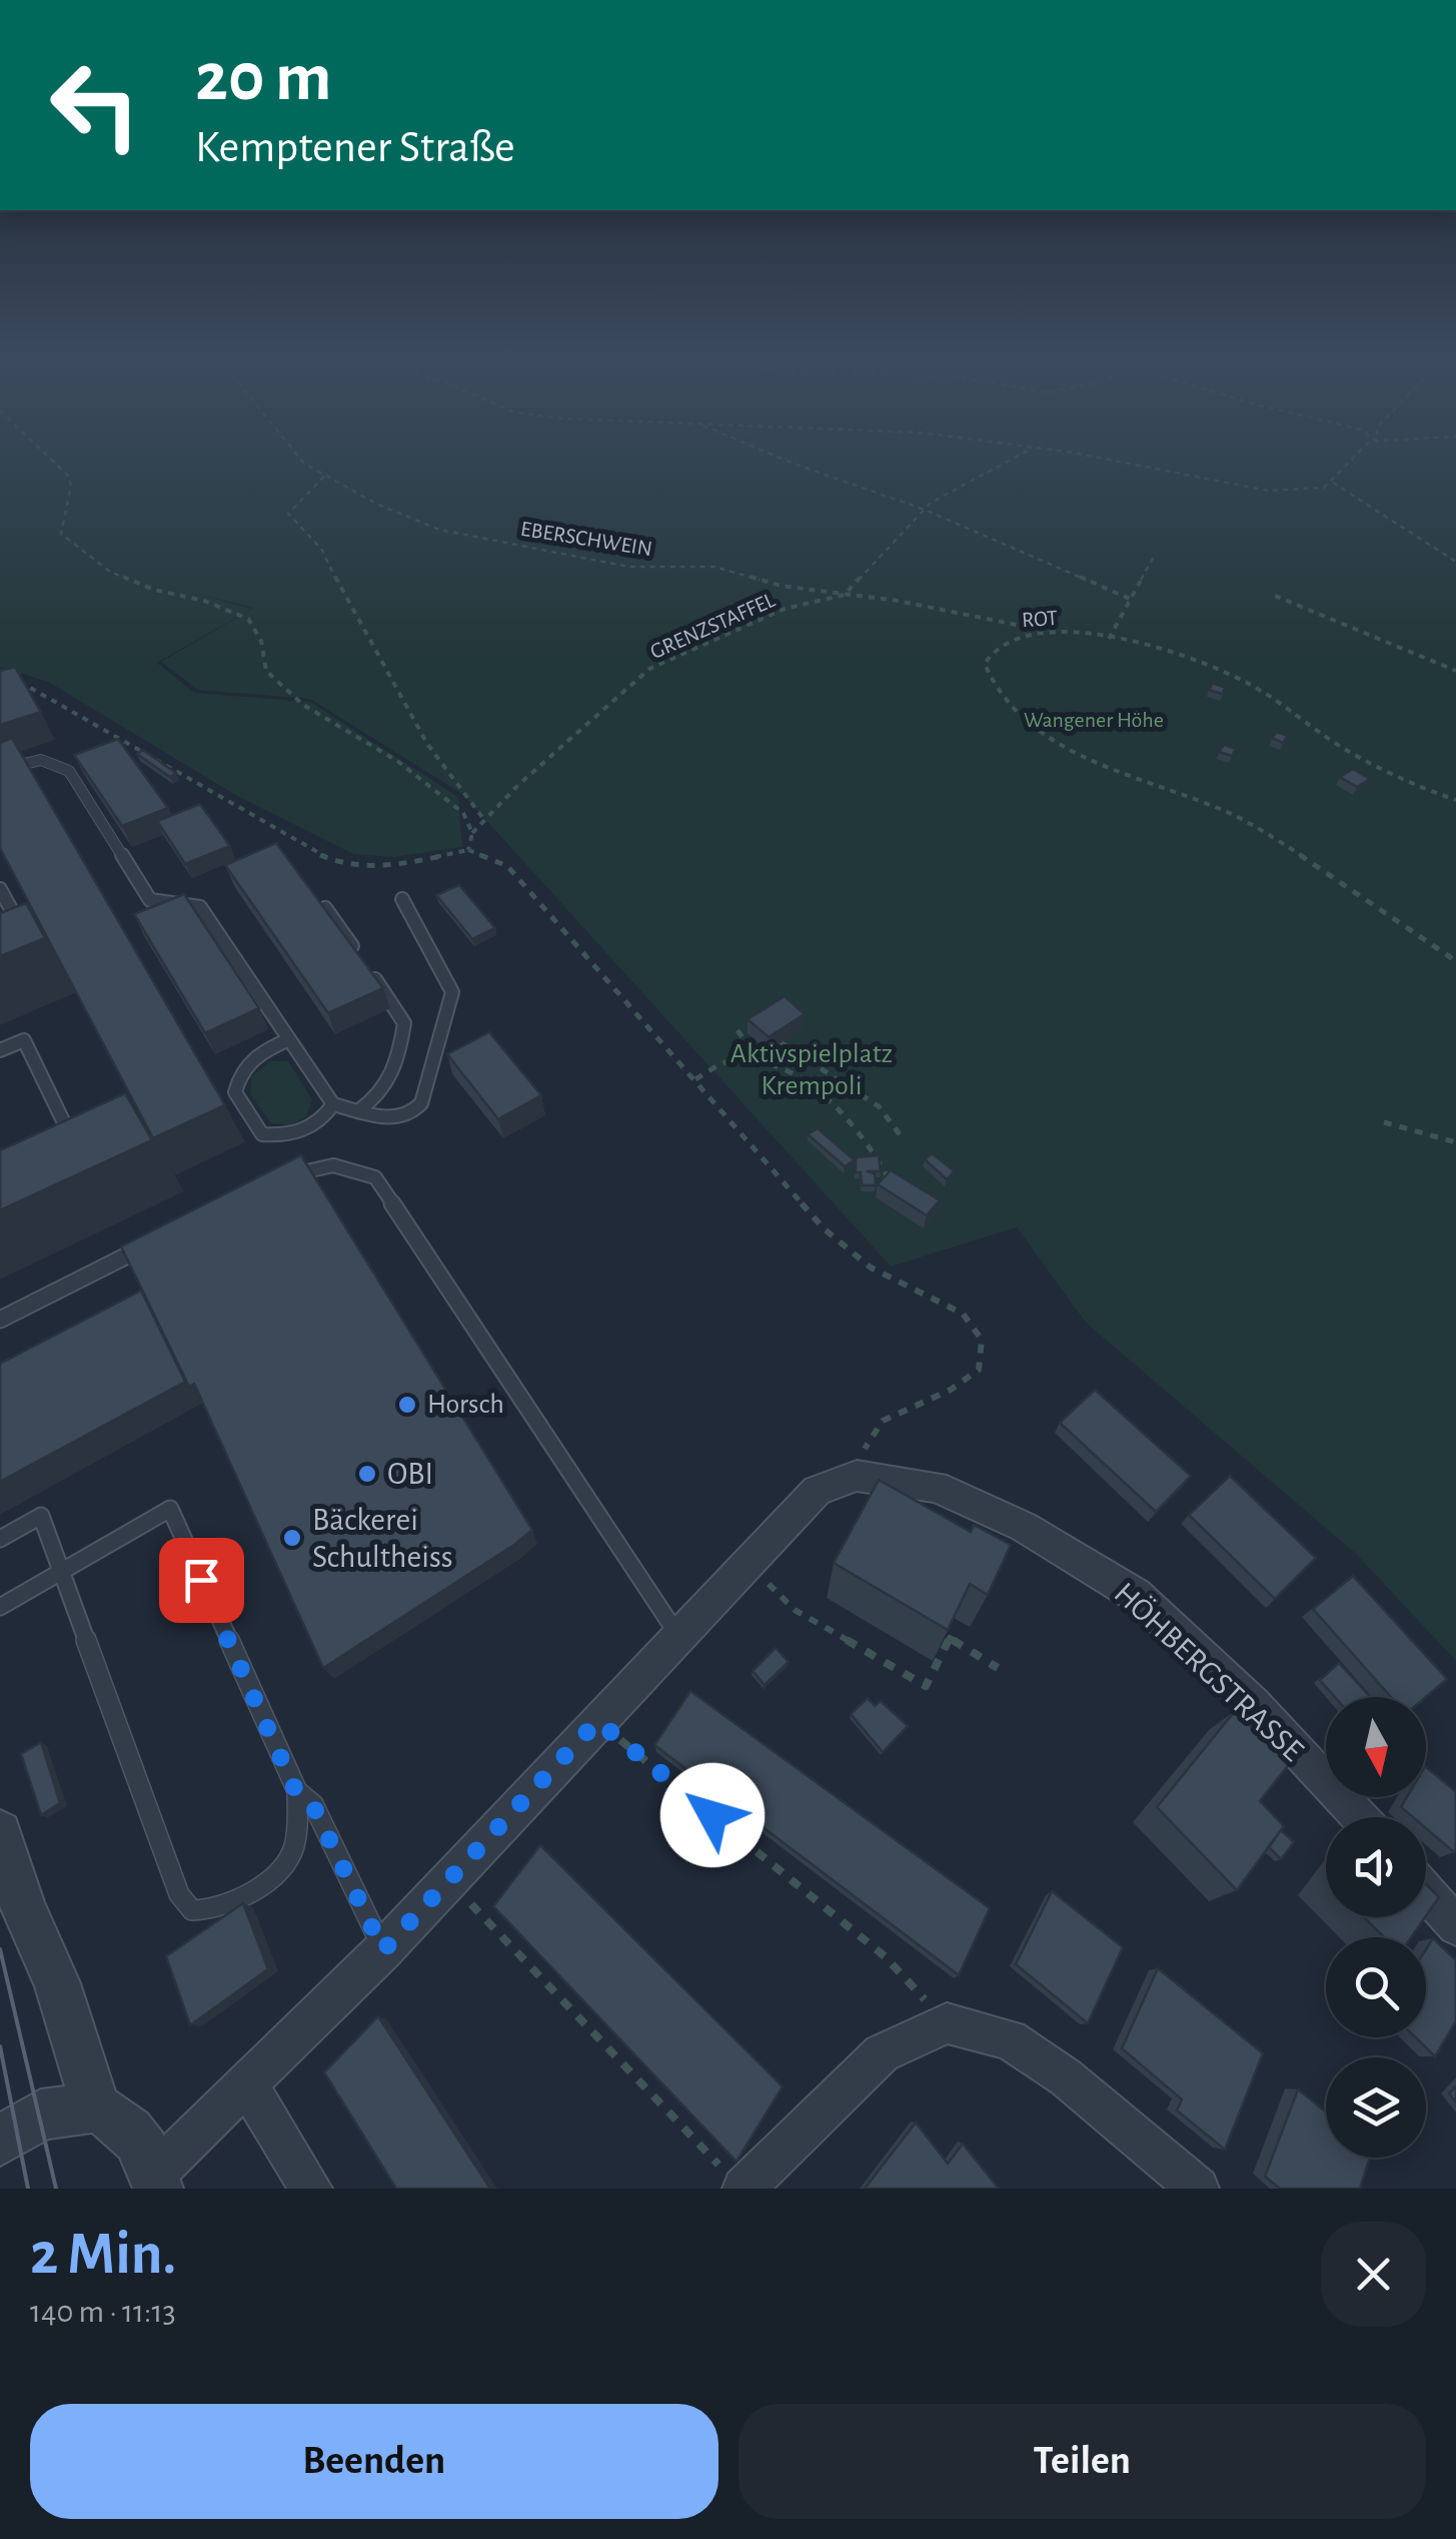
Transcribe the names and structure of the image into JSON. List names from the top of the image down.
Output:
{
  "streets": {
    "street": ["HÖHBERGSTRASSE"],
    "path": ["EBERSCHWEIN", "ROT", "GRENZSTAFFEL"]
  },
  "crossings": [
    ["EBERSCHWEIN", "ROT"],
    ["EBERSCHWEIN", "GRENZSTAFFEL"]
  ],
  "parks": ["Wangener Höhe", "Aktivspielplatz Krempoli"],
  "places": ["Horsch", "OBI", "Bäckerei Schultheiss"],
  "north": "bottom",
  "page": {
    "turn": ["20 m", "Kemptener Straße"],
    "heading": ["2 Min.", "140 m · 11:13"],
    "buttons": ["Beenden", "Teilen"]
  }
}
